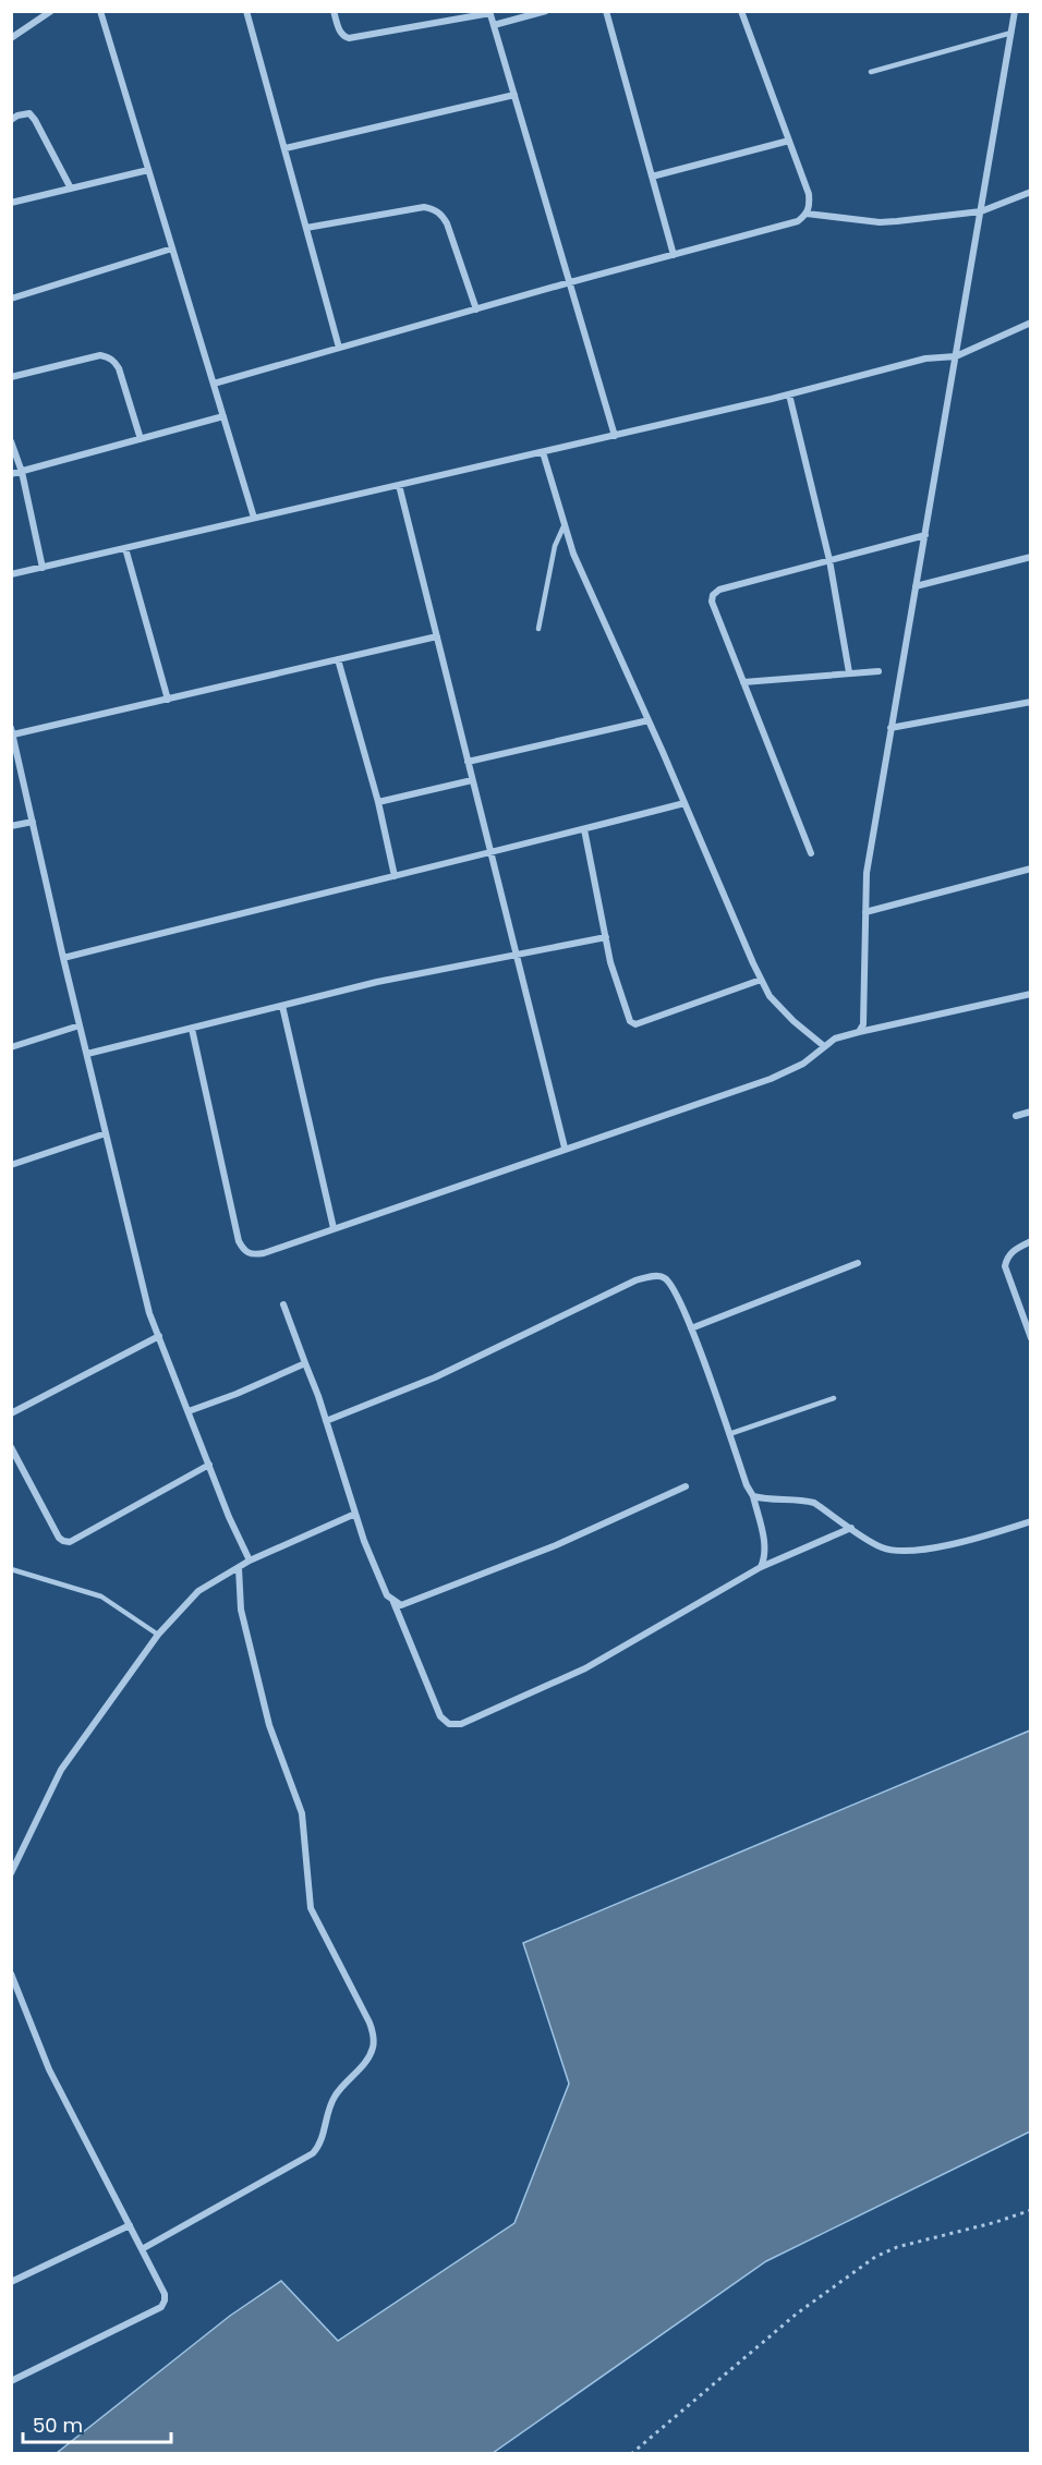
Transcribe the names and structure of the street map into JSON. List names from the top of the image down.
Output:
{
  "scale_bar": "50 m"
}
